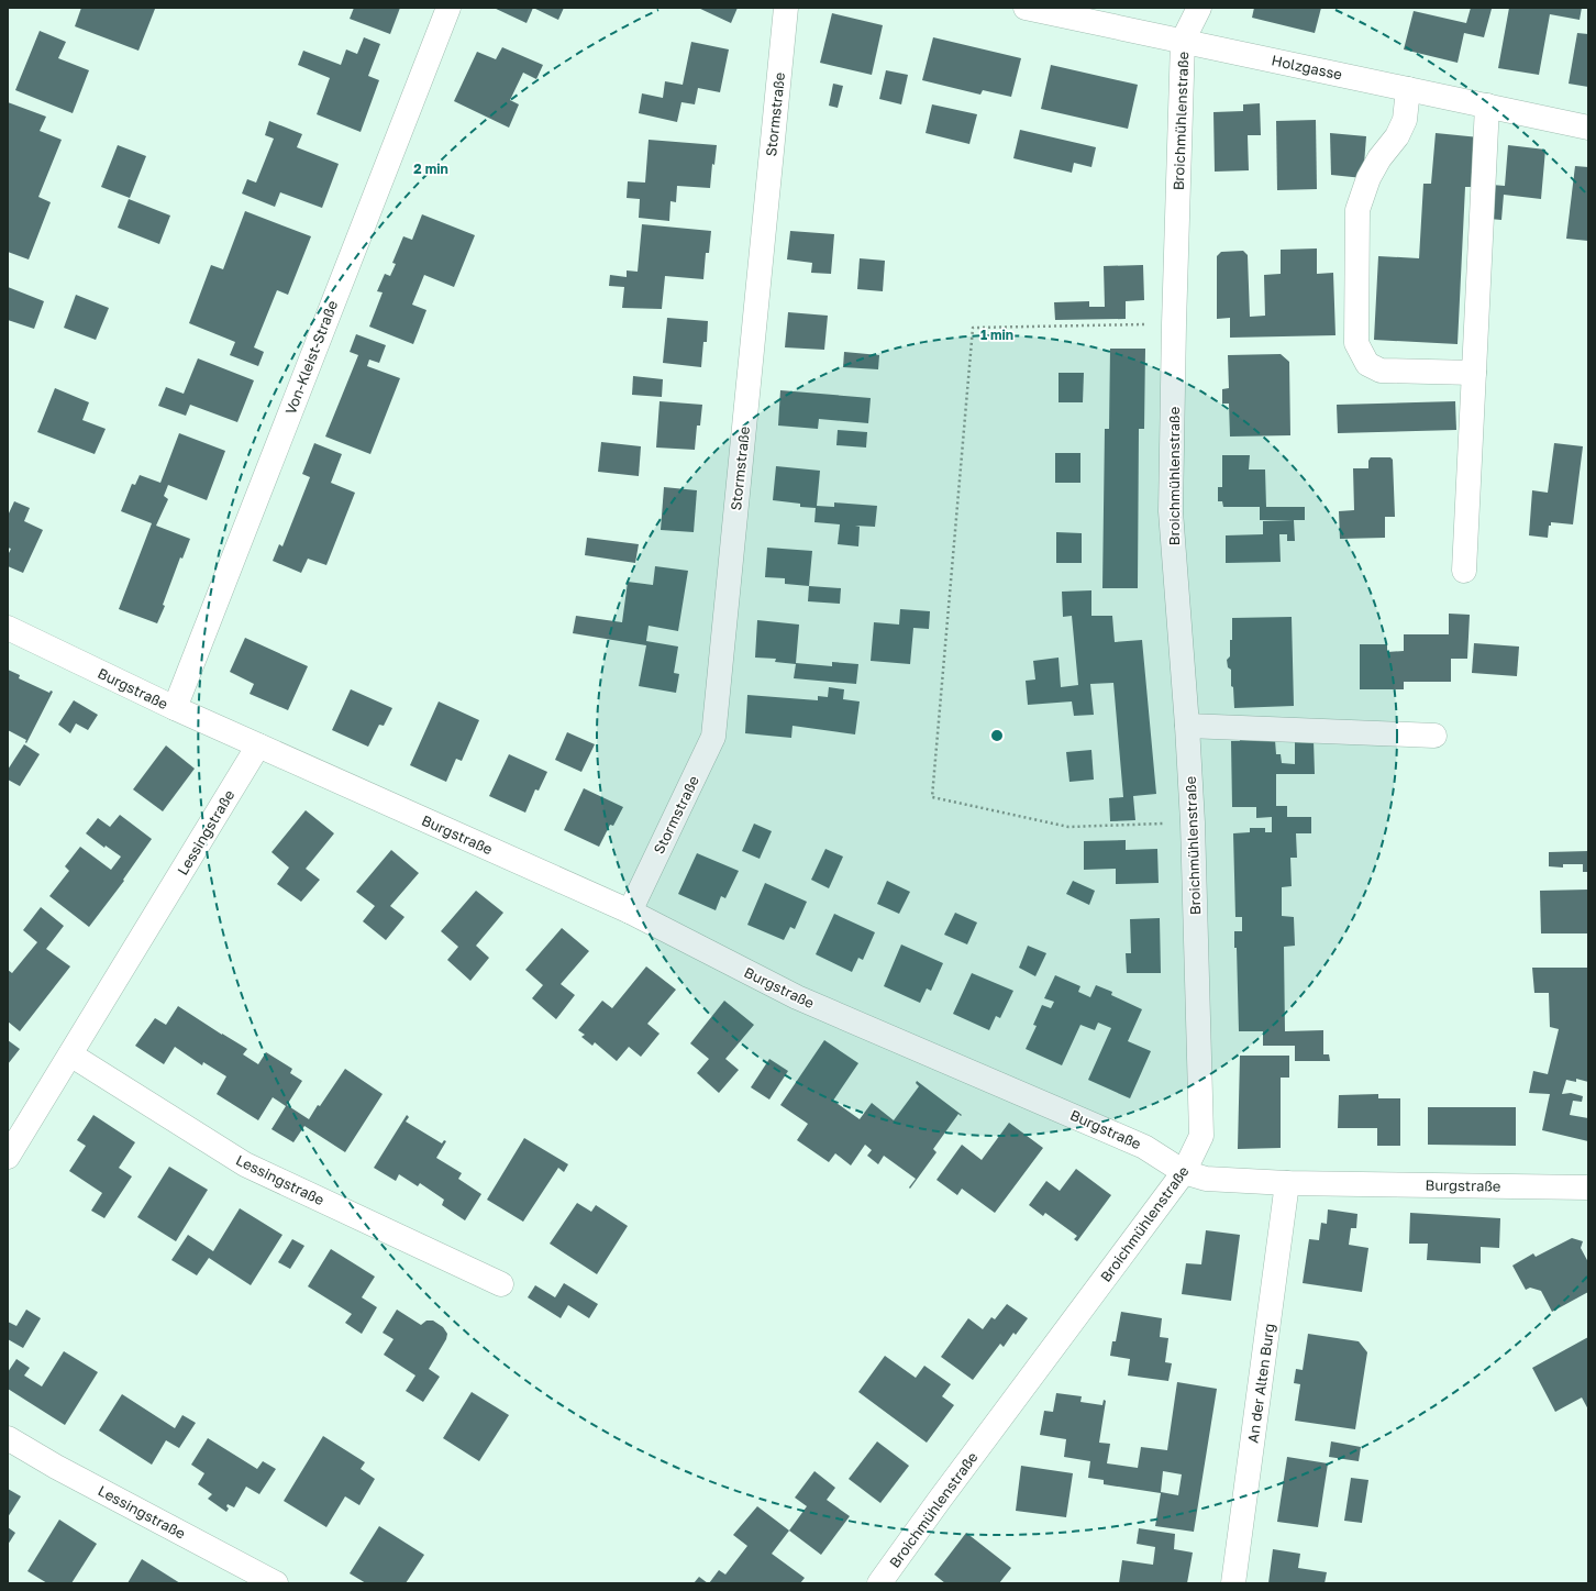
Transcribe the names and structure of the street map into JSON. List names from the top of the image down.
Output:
{
  "streets": {
    "street": [
      "Holzgasse",
      "Stormstraße",
      "Broichmühlenstraße",
      "Von-Kleist-Straße",
      "Burgstraße",
      "Lessingstraße",
      "An der Alten Burg"
    ]
  },
  "crossings": [
    ["Holzgasse", "Broichmühlenstraße"],
    ["Stormstraße", "Burgstraße"],
    ["Broichmühlenstraße", "Burgstraße"],
    ["Von-Kleist-Straße", "Burgstraße"],
    ["Burgstraße", "Lessingstraße"],
    ["Burgstraße", "An der Alten Burg"]
  ],
  "rings": ["2 min", "1 min"]
}
